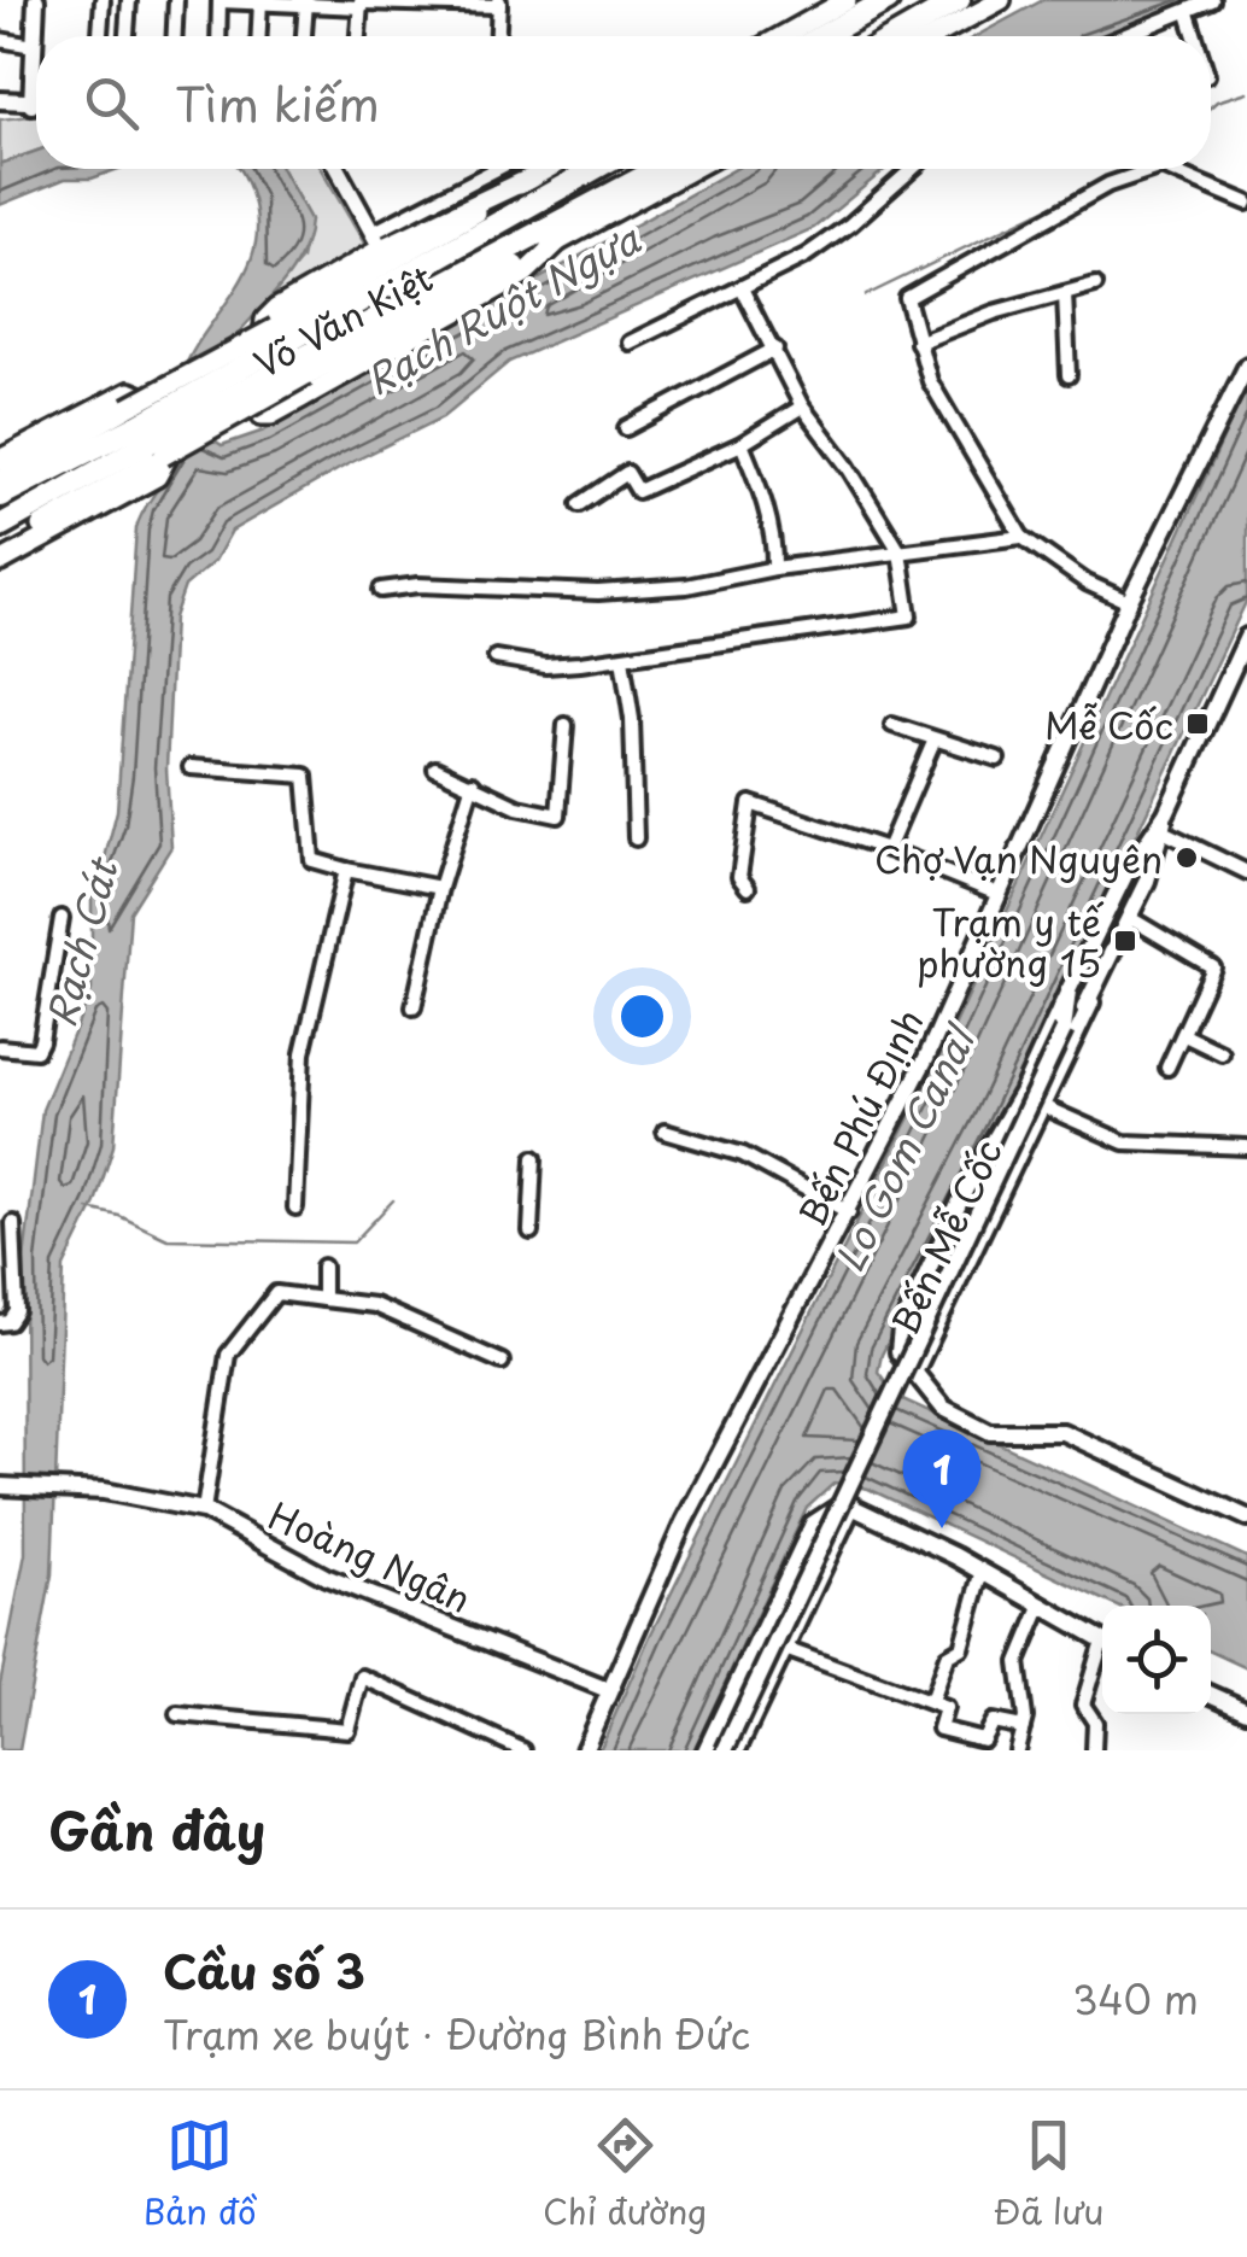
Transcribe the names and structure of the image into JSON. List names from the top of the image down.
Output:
{
  "streets": {
    "highway": ["Võ Văn Kiệt"],
    "street": ["Bến Phú Định", "Bến Mễ Cốc", "Hoàng Ngân"]
  },
  "crossings": [
    ["Bến Phú Định", "Hoàng Ngân"]
  ],
  "water": ["Rạch Ruột Ngựa", "Rạch Cát", "Lo Gom Canal"],
  "places": {
    "transit": ["Mễ Cốc", "Trạm y tế phường 15"],
    "other": ["Chợ Vạn Nguyên"]
  },
  "page": {
    "search": "Tìm kiếm",
    "pins": "1",
    "heading": "Gần đây",
    "list": [
      {
        "mark": "1",
        "name": "Cầu số 3",
        "note": "Trạm xe buýt · Đường Bình Đức",
        "value": "340 m"
      }
    ],
    "nav": ["Bản đồ", "Chỉ đường", "Đã lưu"]
  }
}
